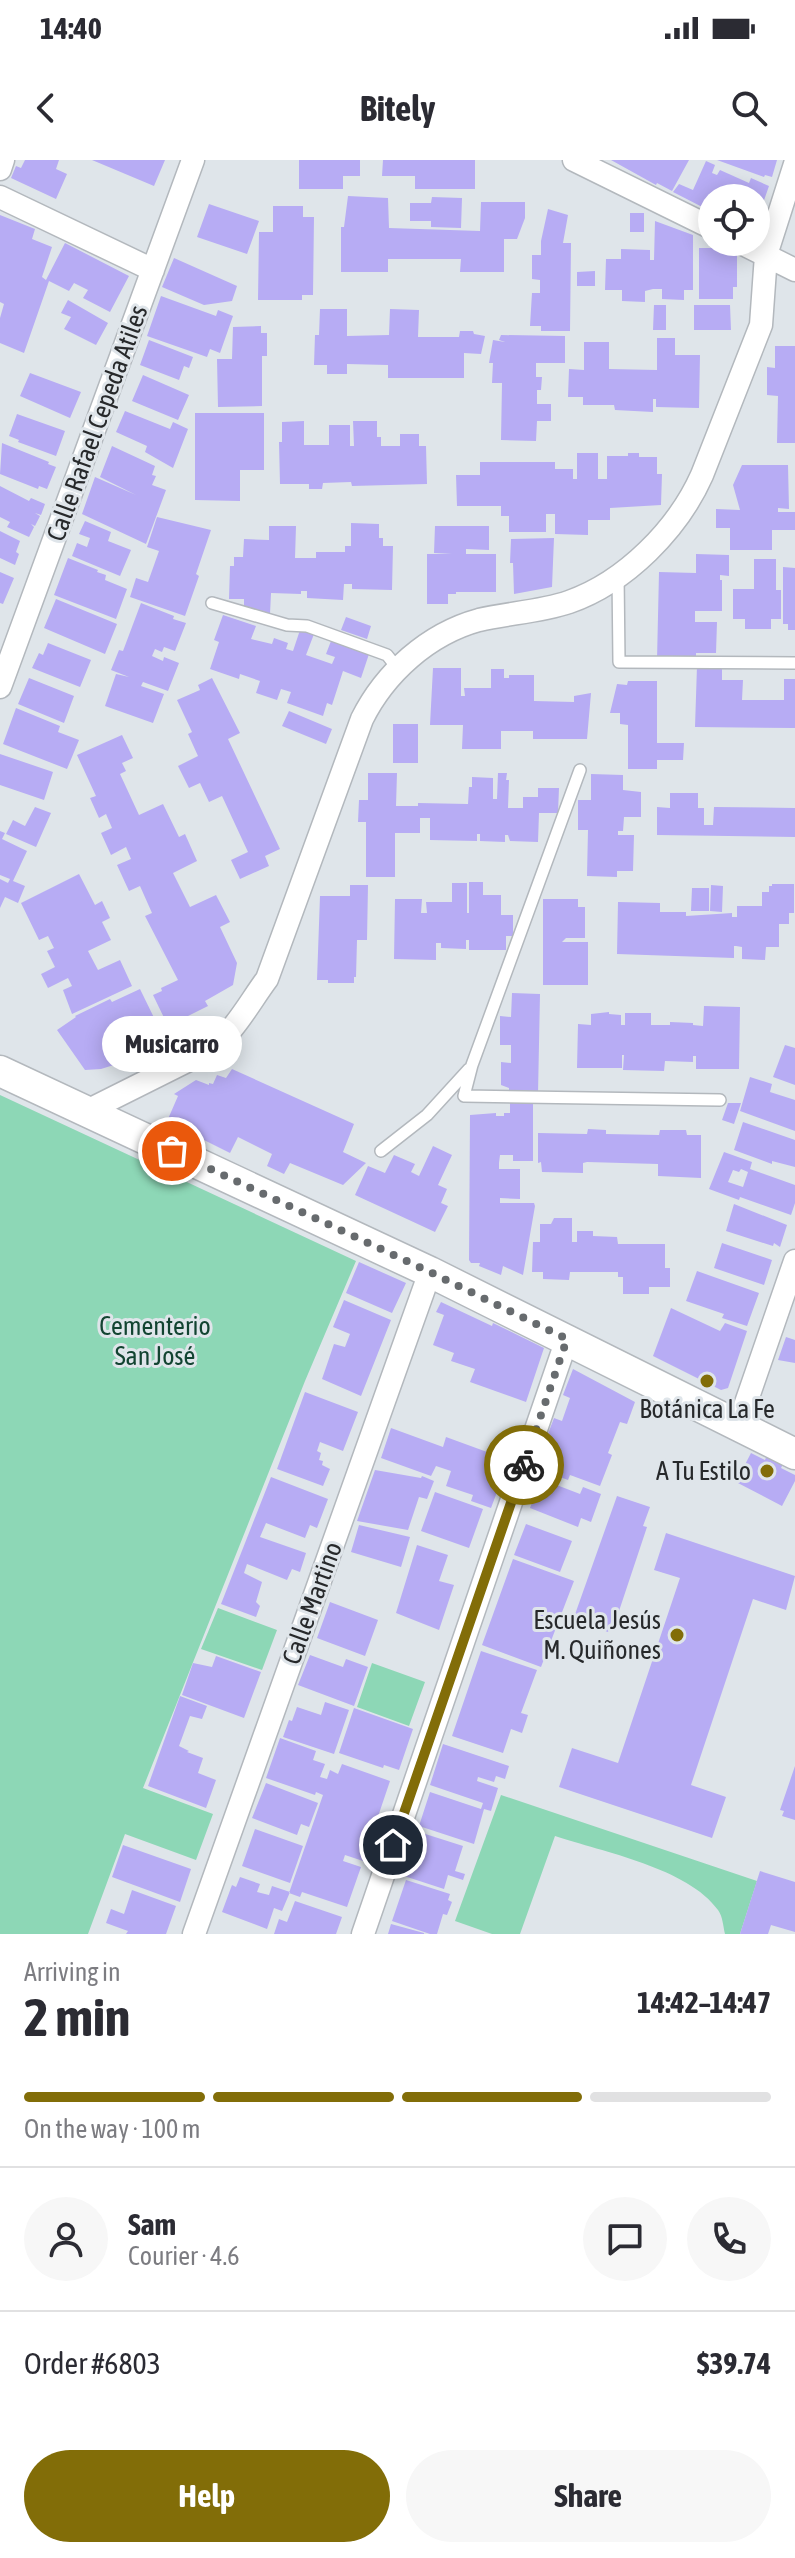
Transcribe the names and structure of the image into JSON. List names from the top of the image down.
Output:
{
  "streets": {
    "street": ["Calle Rafael Cepeda Atiles", "Calle Martino"]
  },
  "parks": ["Cementerio San José"],
  "places": [
    "Musicarro",
    "Botánica La Fe",
    "A Tu Estilo",
    "Escuela Jesús M. Quiñones"
  ],
  "page": {
    "status": "14:40",
    "header": "Bitely",
    "bubble": "Musicarro",
    "heading": ["2 min", "Arriving in", "14:42–14:47"],
    "panel": [
      "Sam",
      "Courier · 4.6",
      "Order #6803",
      "$39.74"
    ],
    "bar": "On the way · 100 m",
    "buttons": ["Help", "Share"]
  }
}
